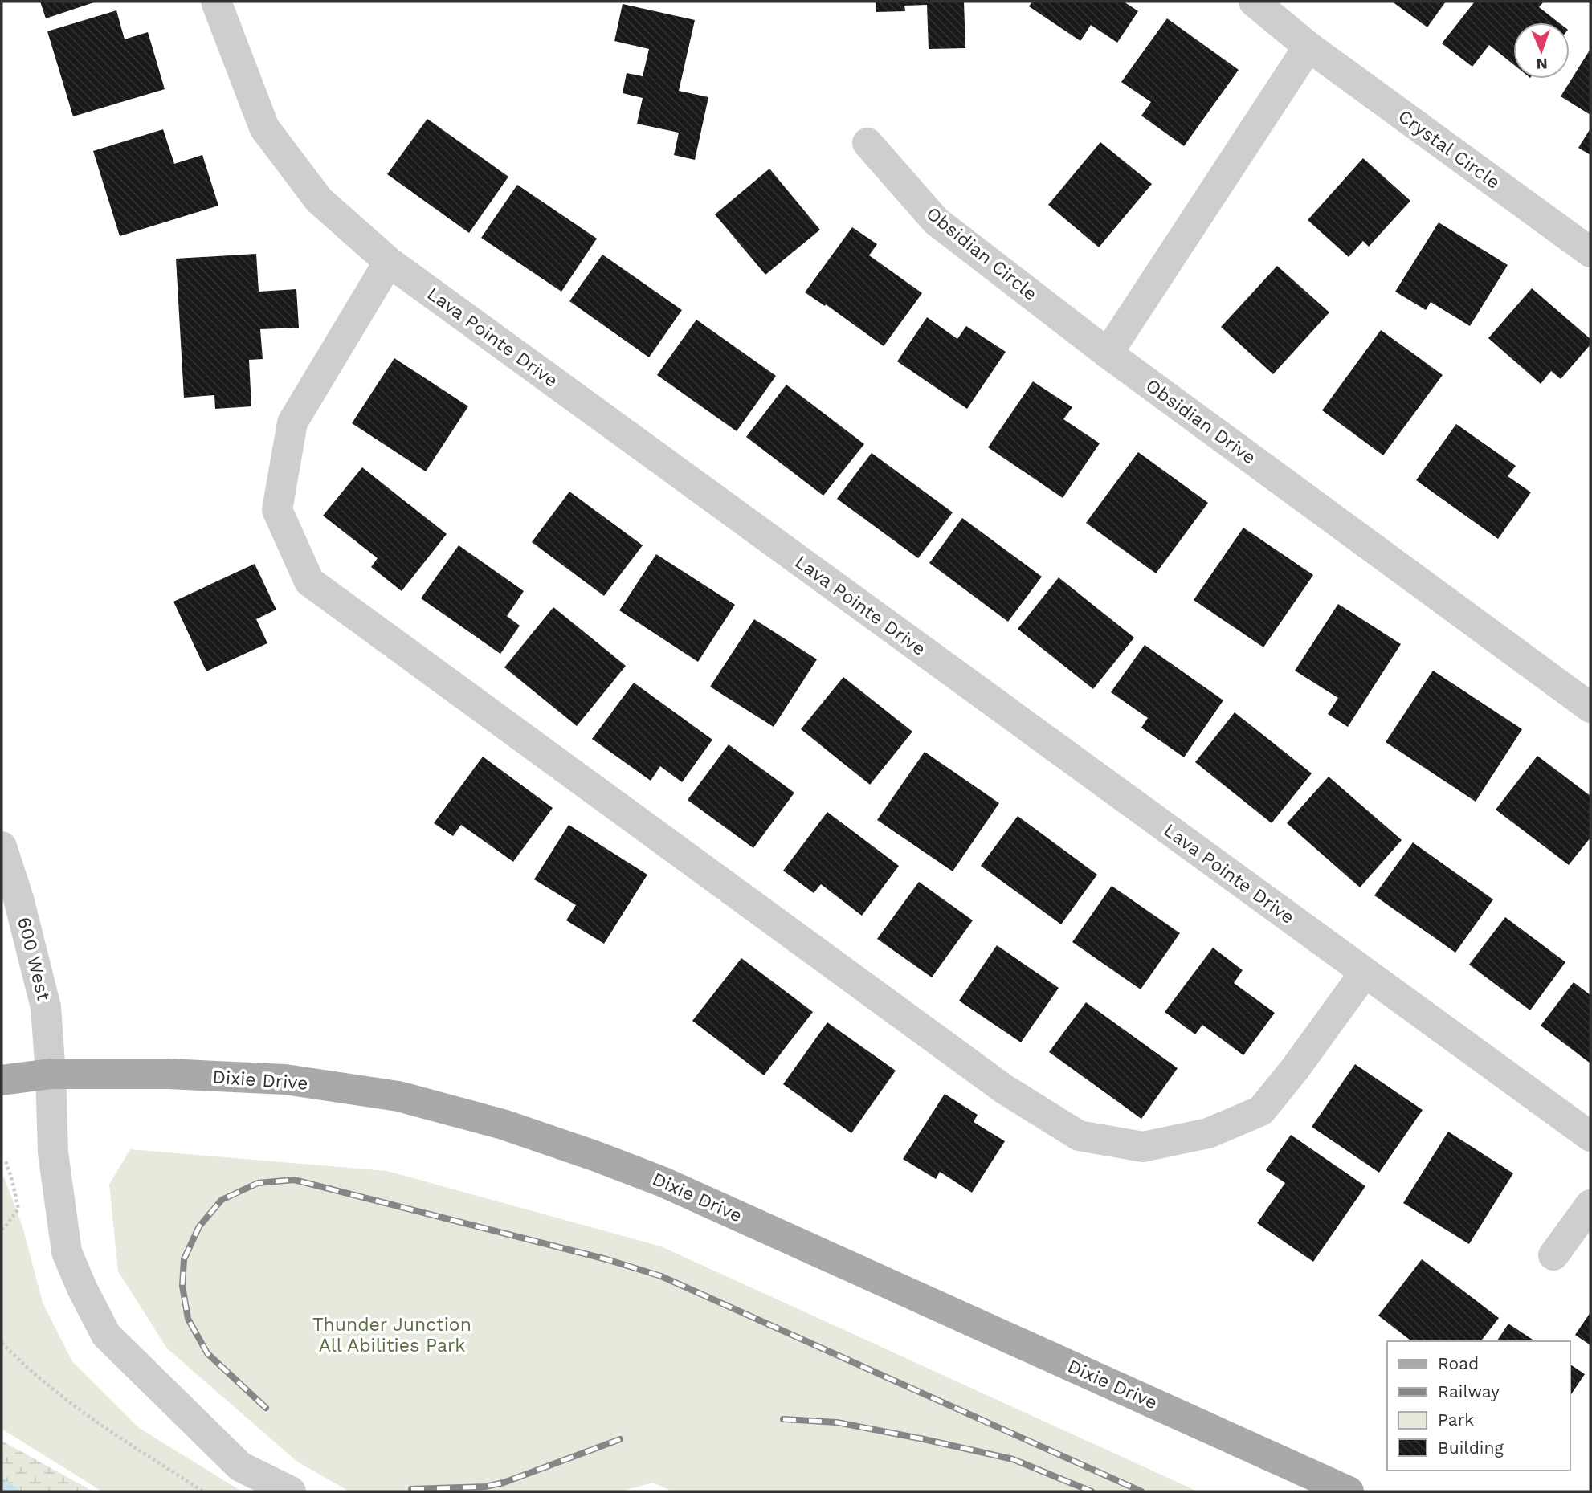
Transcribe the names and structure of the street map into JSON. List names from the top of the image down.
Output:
{
  "streets": {
    "main road": ["Dixie Drive"],
    "street": [
      "Crystal Circle",
      "Obsidian Circle",
      "Lava Pointe Drive",
      "Obsidian Drive",
      "600 West"
    ]
  },
  "crossings": [
    ["Obsidian Circle", "Obsidian Drive"],
    ["600 West", "Dixie Drive"]
  ],
  "parks": ["Thunder Junction All Abilities Park"],
  "legend": [
    "Road",
    "Railway",
    "Park",
    "Building"
  ],
  "north": "bottom"
}
